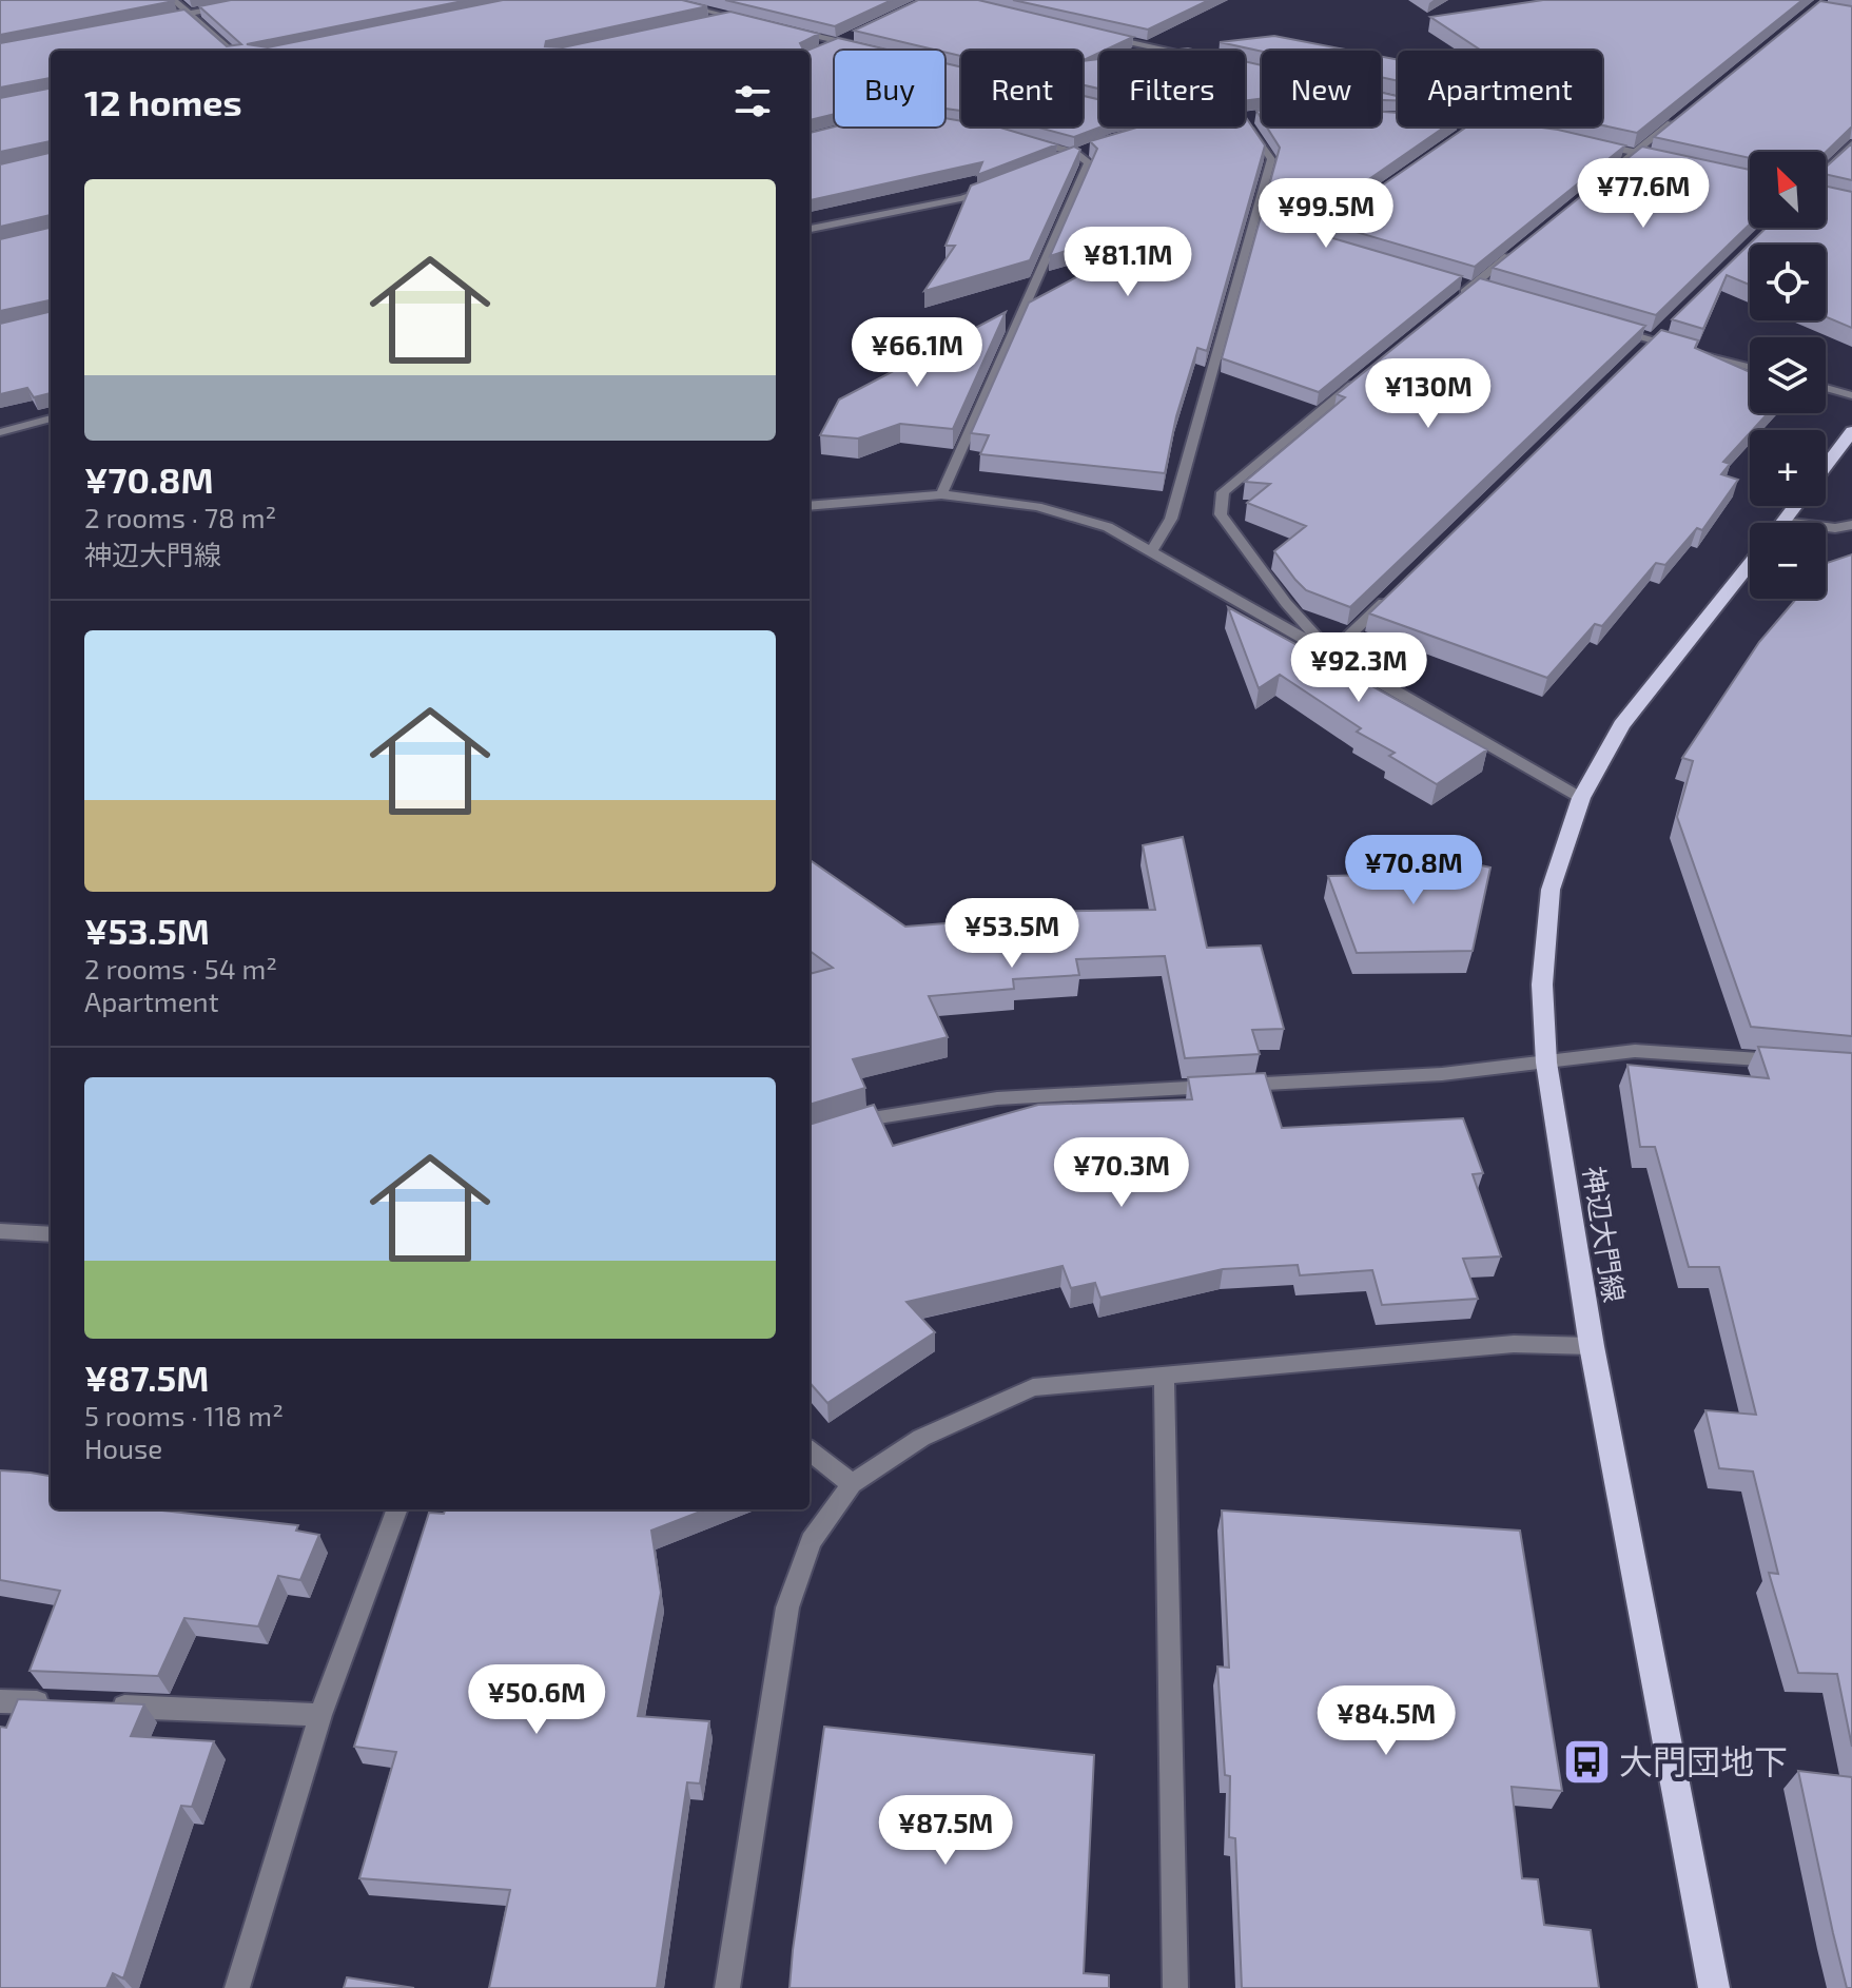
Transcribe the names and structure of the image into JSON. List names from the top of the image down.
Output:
{
  "streets": {
    "main road": ["神辺大門線"]
  },
  "places": {
    "bus stop": ["大門団地下"]
  },
  "north": "top left",
  "page": {
    "chip": [
      "Buy",
      "Rent",
      "Filters",
      "New",
      "Apartment"
    ],
    "heading": "12 homes",
    "map_buttons": ["+", "−"],
    "list": [
      {
        "name": "¥70.8M",
        "note": "2 rooms · 78 m² · 神辺大門線"
      },
      {
        "name": "¥53.5M",
        "note": "2 rooms · 54 m² · Apartment"
      },
      {
        "name": "¥87.5M",
        "note": "5 rooms · 118 m² · House"
      }
    ],
    "price": [
      "¥77.6M",
      "¥99.5M",
      "¥81.1M",
      "¥66.1M",
      "¥130M",
      "¥92.3M",
      "¥70.8M",
      "¥53.5M",
      "¥70.3M",
      "¥50.6M",
      "¥84.5M",
      "¥87.5M"
    ]
  }
}
